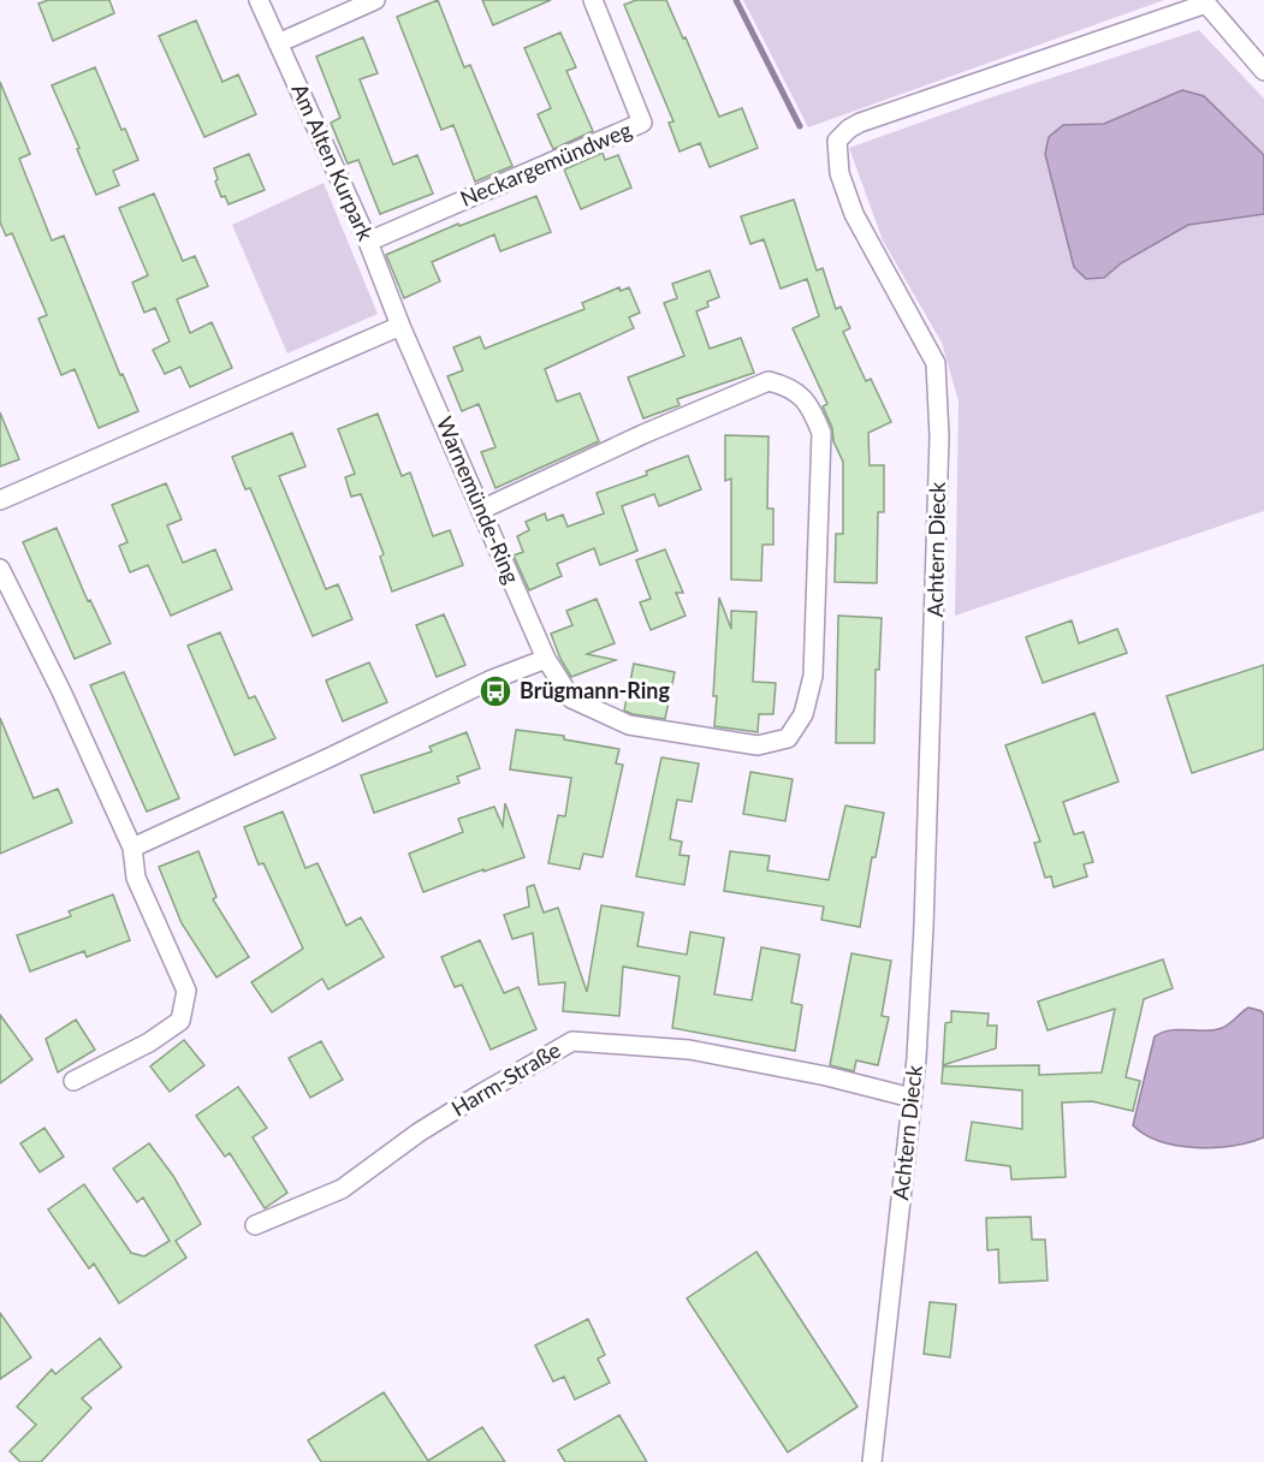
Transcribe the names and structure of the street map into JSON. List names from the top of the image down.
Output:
{
  "streets": {
    "street": [
      "Am Alten Kurpark",
      "Neckargemündweg",
      "Warnemünde-Ring",
      "Achtern Dieck",
      "Harm-Straße"
    ]
  },
  "crossings": [
    ["Am Alten Kurpark", "Neckargemündweg"],
    ["Am Alten Kurpark", "Warnemünde-Ring"],
    ["Achtern Dieck", "Harm-Straße"]
  ],
  "places": {
    "bus stop": ["Brügmann-Ring"]
  }
}
